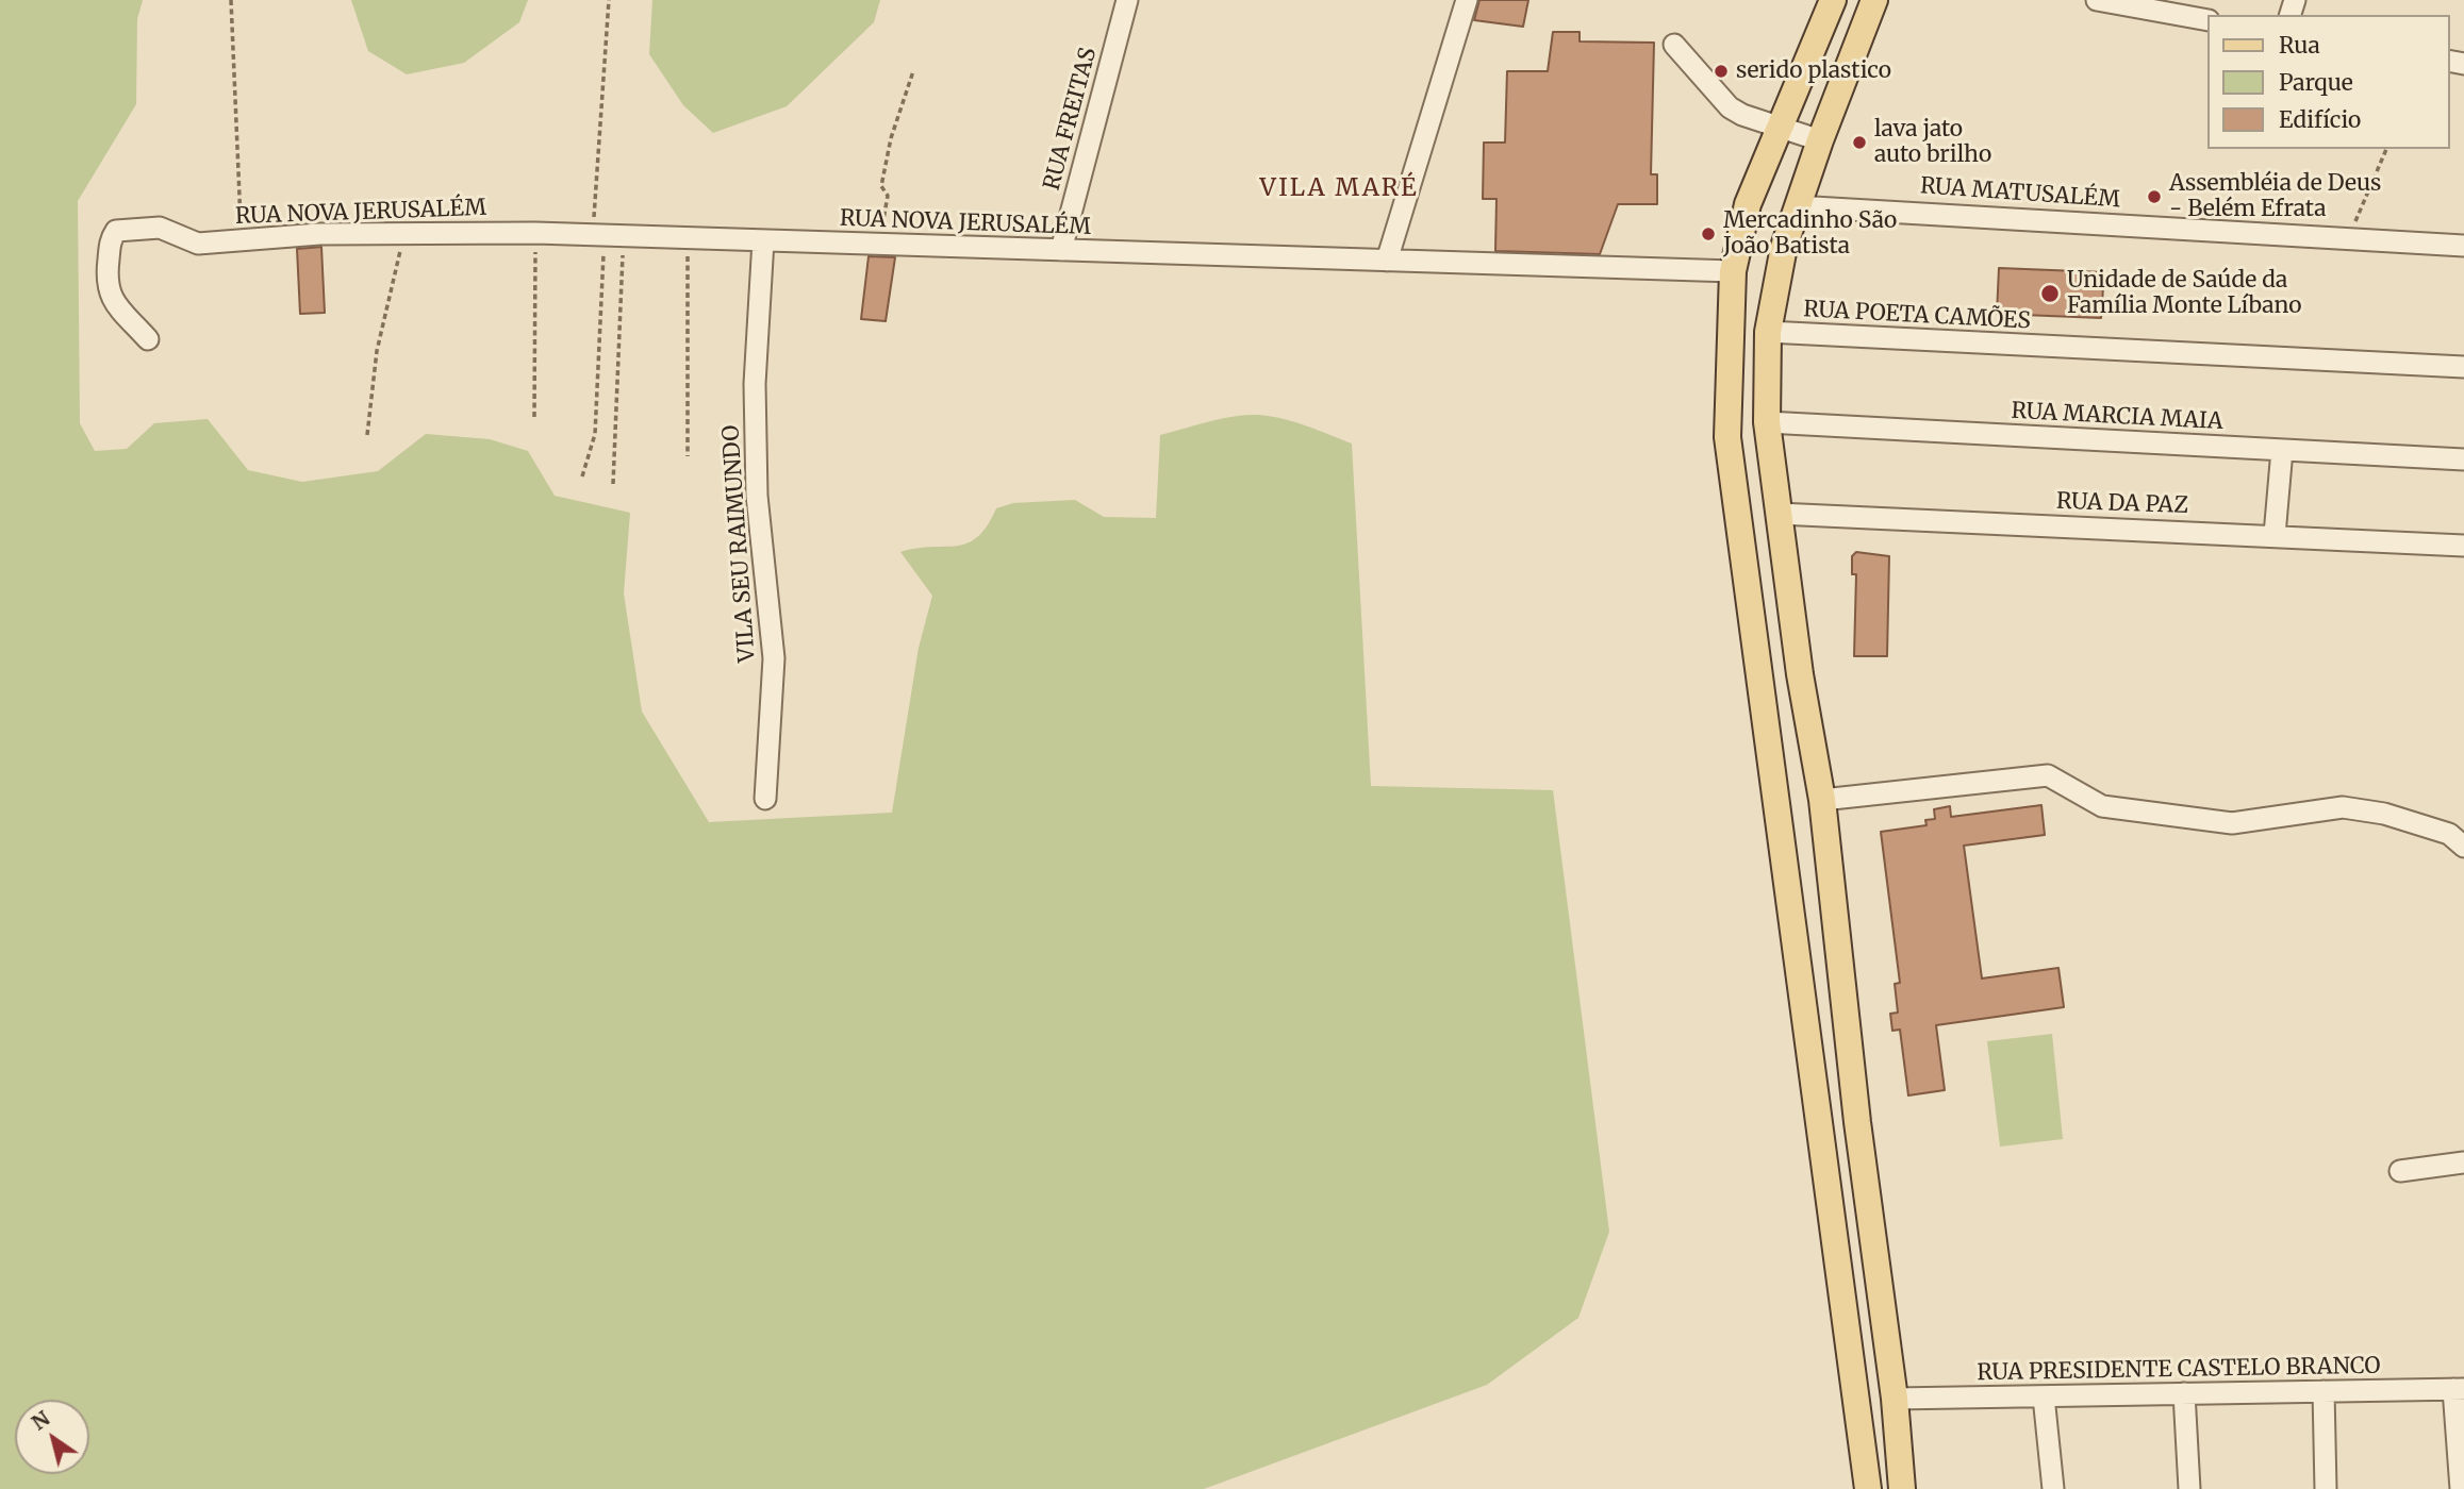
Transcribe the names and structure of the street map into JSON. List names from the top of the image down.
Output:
{
  "streets": {
    "street": [
      "RUA FREITAS",
      "RUA MATUSALÉM",
      "RUA NOVA JERUSALÉM",
      "RUA POETA CAMÕES",
      "RUA MARCIA MAIA",
      "RUA DA PAZ",
      "VILA SEU RAIMUNDO",
      "RUA PRESIDENTE CASTELO BRANCO"
    ]
  },
  "crossings": [
    ["RUA FREITAS", "RUA NOVA JERUSALÉM"],
    ["RUA NOVA JERUSALÉM", "VILA SEU RAIMUNDO"]
  ],
  "districts": ["VILA MARÉ"],
  "places": [
    "serido plastico",
    "lava jato auto brilho",
    "Assembléia de Deus - Belém Efrata",
    "Mercadinho São João Batista",
    "Unidade de Saúde da Família Monte Líbano"
  ],
  "legend": ["Rua", "Parque", "Edifício"],
  "north": "top left"
}
